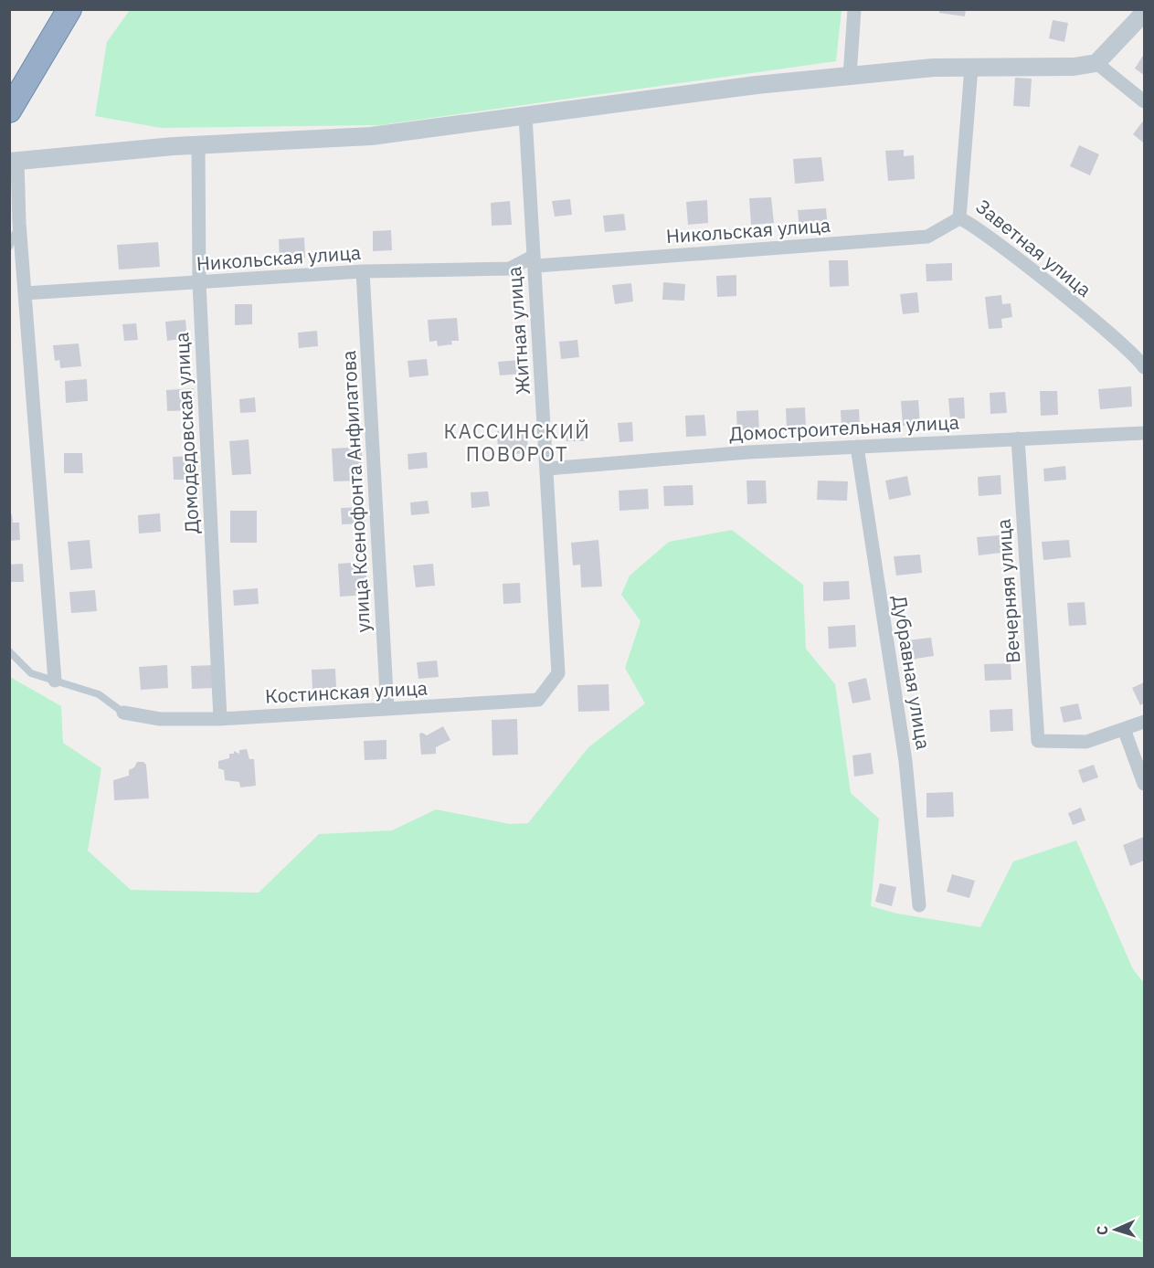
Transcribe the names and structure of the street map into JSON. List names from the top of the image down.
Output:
{
  "streets": {
    "street": [
      "Никольская улица",
      "Заветная улица",
      "Житная улица",
      "Домостроительная улица",
      "Домодедовская улица",
      "улица Ксенофонта Анфилатова",
      "Вечерняя улица",
      "Дубравная улица",
      "Костинская улица"
    ]
  },
  "crossings": [
    ["Никольская улица", "Заветная улица"],
    ["Никольская улица", "Житная улица"],
    ["Никольская улица", "Домодедовская улица"],
    ["Никольская улица", "улица Ксенофонта Анфилатова"],
    ["Житная улица", "Домостроительная улица"],
    ["Житная улица", "Костинская улица"],
    ["Домостроительная улица", "Вечерняя улица"],
    ["Домостроительная улица", "Дубравная улица"],
    ["Домодедовская улица", "Костинская улица"],
    ["улица Ксенофонта Анфилатова", "Костинская улица"]
  ],
  "districts": ["КАССИНСКИЙ ПОВОРОТ"],
  "north": "left"
}
